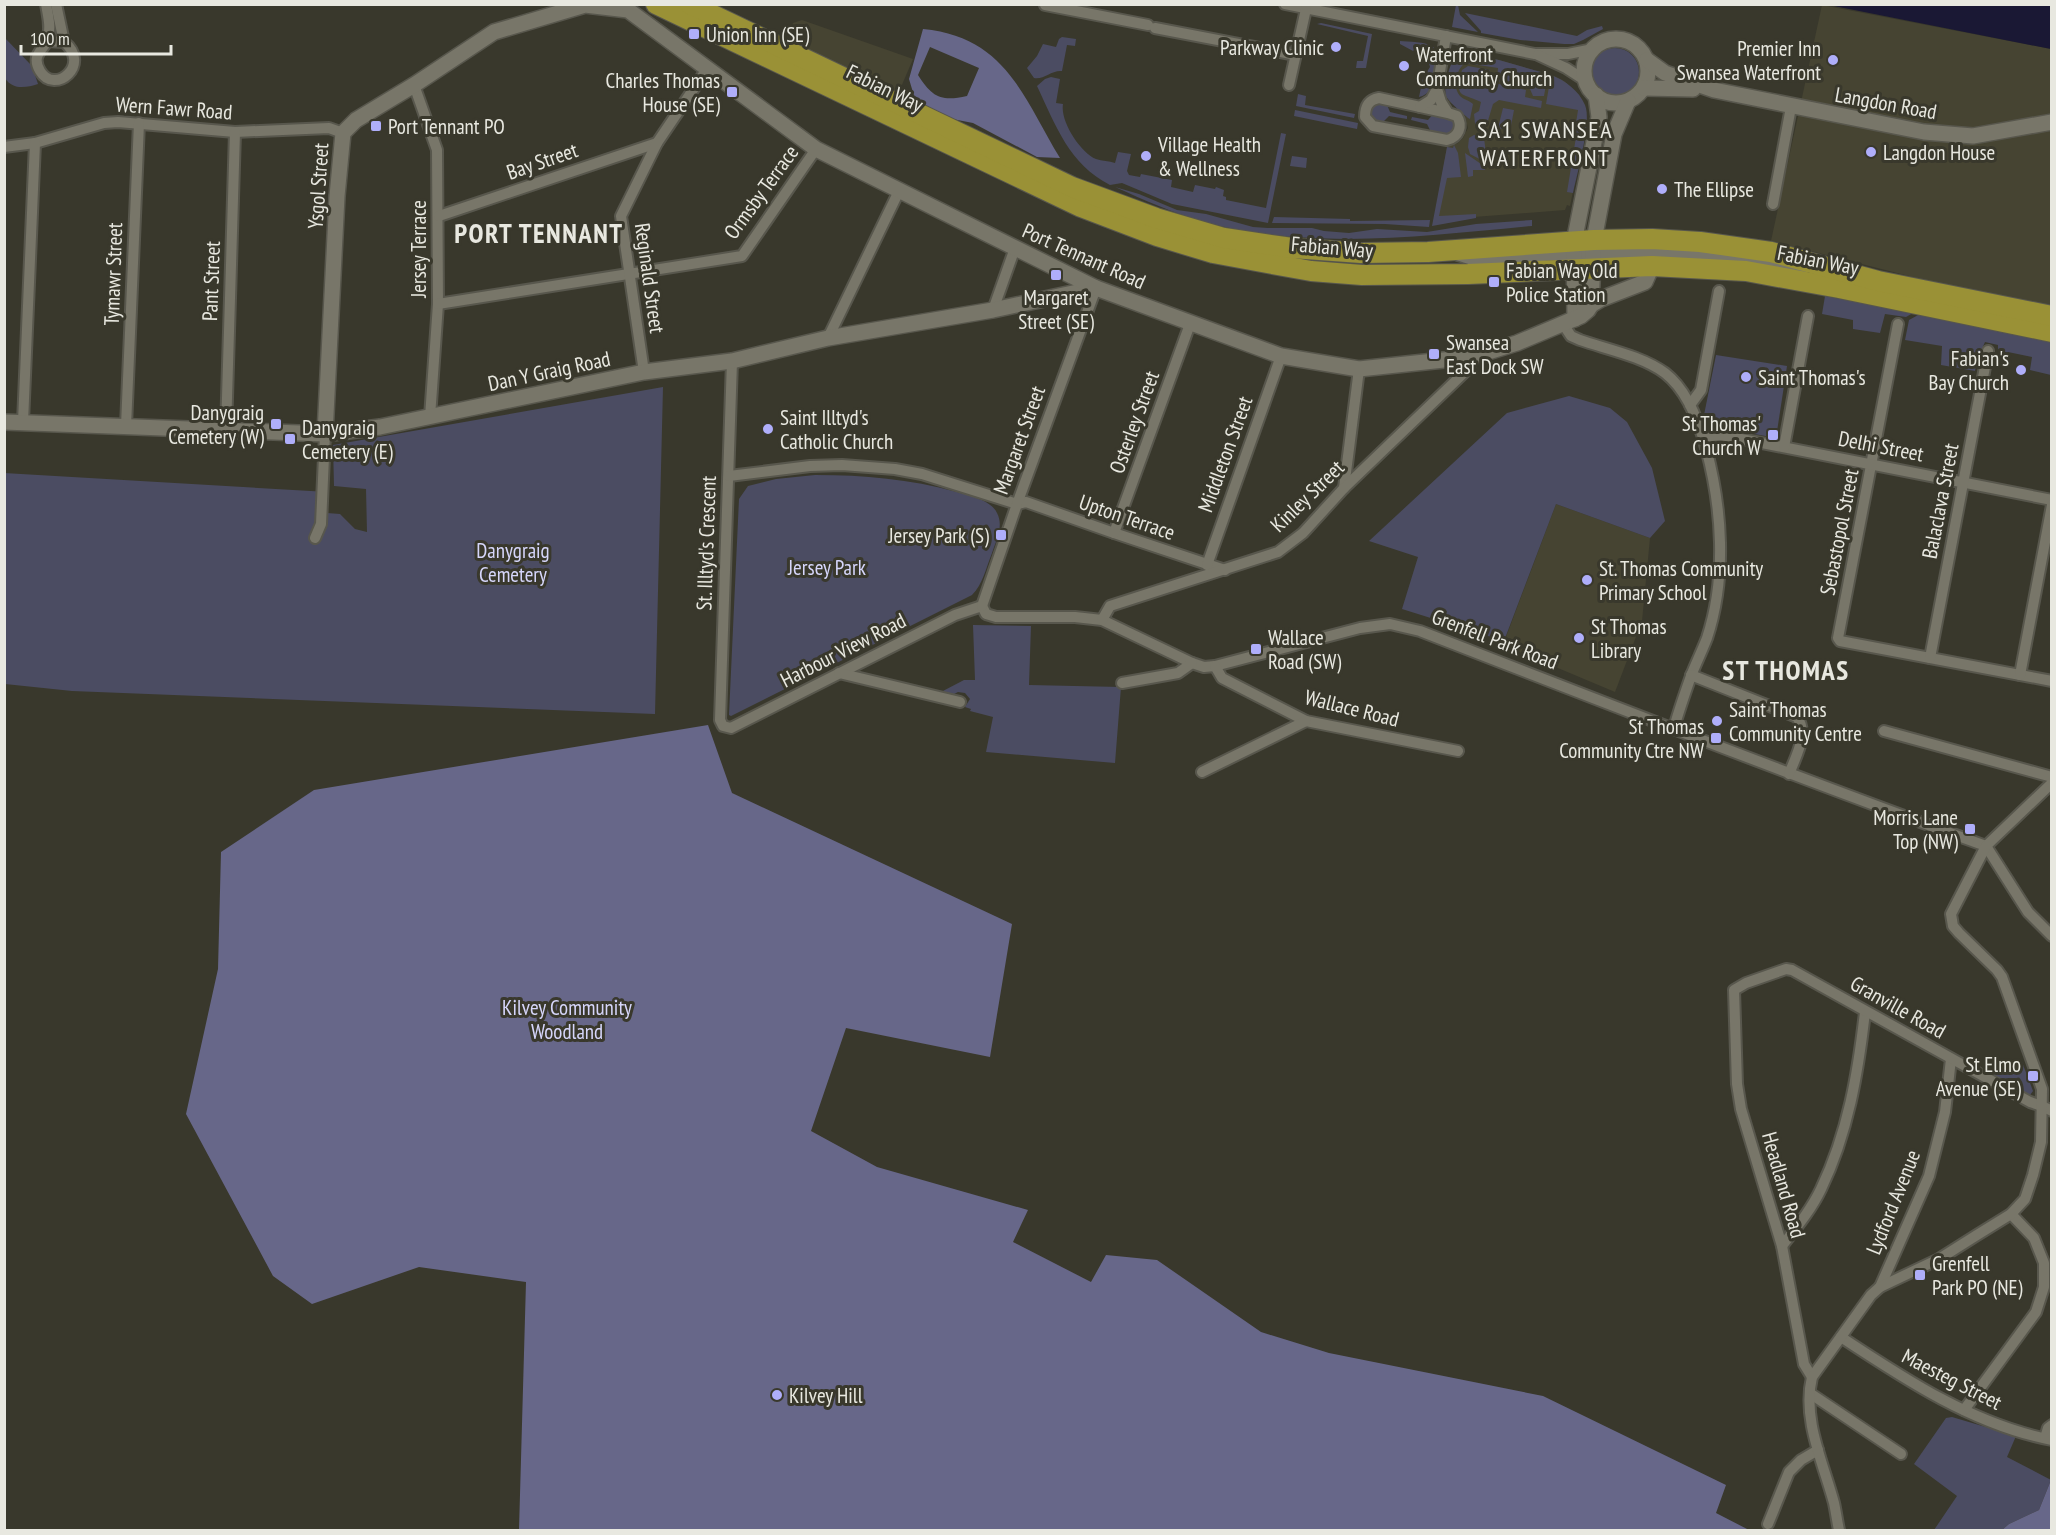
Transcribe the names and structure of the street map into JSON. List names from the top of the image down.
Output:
{
  "streets": {
    "highway": ["Fabian Way"],
    "street": [
      "Langdon Road",
      "Wern Fawr Road",
      "Bay Street",
      "Ysgol Street",
      "Ormsby Terrace",
      "Jersey Terrace",
      "Port Tennant Road",
      "Tymawr Street",
      "Reginald Street",
      "Pant Street",
      "Dan Y Graig Road",
      "Osterley Street",
      "Margaret Street",
      "Delhi Street",
      "Middleton Street",
      "Kinley Street",
      "Balaclava Street",
      "Upton Terrace",
      "Sebastopol Street",
      "St. Illtyd's Crescent",
      "Grenfell Park Road",
      "Harbour View Road",
      "Wallace Road",
      "Granville Road",
      "Headland Road",
      "Lydford Avenue",
      "Maesteg Street"
    ]
  },
  "crossings": [
    ["Fabian Way", "Port Tennant Road"],
    ["Wern Fawr Road", "Ysgol Street"],
    ["Wern Fawr Road", "Tymawr Street"],
    ["Wern Fawr Road", "Pant Street"],
    ["Bay Street", "Jersey Terrace"],
    ["Bay Street", "Reginald Street"],
    ["Ysgol Street", "Jersey Terrace"],
    ["Ysgol Street", "Port Tennant Road"],
    ["Ysgol Street", "Dan Y Graig Road"],
    ["Ormsby Terrace", "Jersey Terrace"],
    ["Ormsby Terrace", "Port Tennant Road"],
    ["Ormsby Terrace", "Reginald Street"],
    ["Jersey Terrace", "Dan Y Graig Road"],
    ["Port Tennant Road", "Reginald Street"],
    ["Port Tennant Road", "Dan Y Graig Road"],
    ["Port Tennant Road", "Osterley Street"],
    ["Port Tennant Road", "Margaret Street"],
    ["Port Tennant Road", "Middleton Street"],
    ["Port Tennant Road", "Kinley Street"],
    ["Tymawr Street", "Dan Y Graig Road"],
    ["Reginald Street", "Dan Y Graig Road"],
    ["Pant Street", "Dan Y Graig Road"],
    ["Dan Y Graig Road", "Margaret Street"],
    ["Dan Y Graig Road", "St. Illtyd's Crescent"],
    ["Osterley Street", "Upton Terrace"],
    ["Margaret Street", "Upton Terrace"],
    ["Margaret Street", "Grenfell Park Road"],
    ["Margaret Street", "Harbour View Road"],
    ["Delhi Street", "Balaclava Street"],
    ["Delhi Street", "Sebastopol Street"],
    ["Middleton Street", "Upton Terrace"],
    ["Kinley Street", "Upton Terrace"],
    ["Kinley Street", "Grenfell Park Road"],
    ["Balaclava Street", "Sebastopol Street"],
    ["Upton Terrace", "St. Illtyd's Crescent"],
    ["St. Illtyd's Crescent", "Harbour View Road"],
    ["Grenfell Park Road", "Harbour View Road"],
    ["Grenfell Park Road", "Wallace Road"],
    ["Granville Road", "Headland Road"],
    ["Granville Road", "Lydford Avenue"]
  ],
  "districts": ["SA1 SWANSEA WATERFRONT", "PORT TENNANT", "ST THOMAS"],
  "parks": ["Danygraig Cemetery", "Jersey Park", "Kilvey Community Woodland"],
  "places": {
    "transit": [
      "Union Inn (SE)",
      "Charles Thomas House (SE)",
      "Port Tennant PO",
      "Margaret Street (SE)",
      "Fabian Way Old Police Station",
      "Swansea East Dock SW",
      "Danygraig Cemetery (W)",
      "St Thomas' Church W",
      "Danygraig Cemetery (E)",
      "Jersey Park (S)",
      "Wallace Road (SW)",
      "St Thomas Community Ctre NW",
      "Morris Lane Top (NW)",
      "St Elmo Avenue (SE)",
      "Grenfell Park PO (NE)"
    ],
    "other": [
      "Parkway Clinic",
      "Premier Inn Swansea Waterfront",
      "Waterfront Community Church",
      "Langdon House",
      "Village Health & Wellness",
      "The Ellipse",
      "Fabian's Bay Church",
      "Saint Thomas's",
      "Saint Illtyd's Catholic Church",
      "St. Thomas Community Primary School",
      "St Thomas Library",
      "Saint Thomas Community Centre",
      "Kilvey Hill"
    ]
  },
  "scale_bar": "100 m"
}
